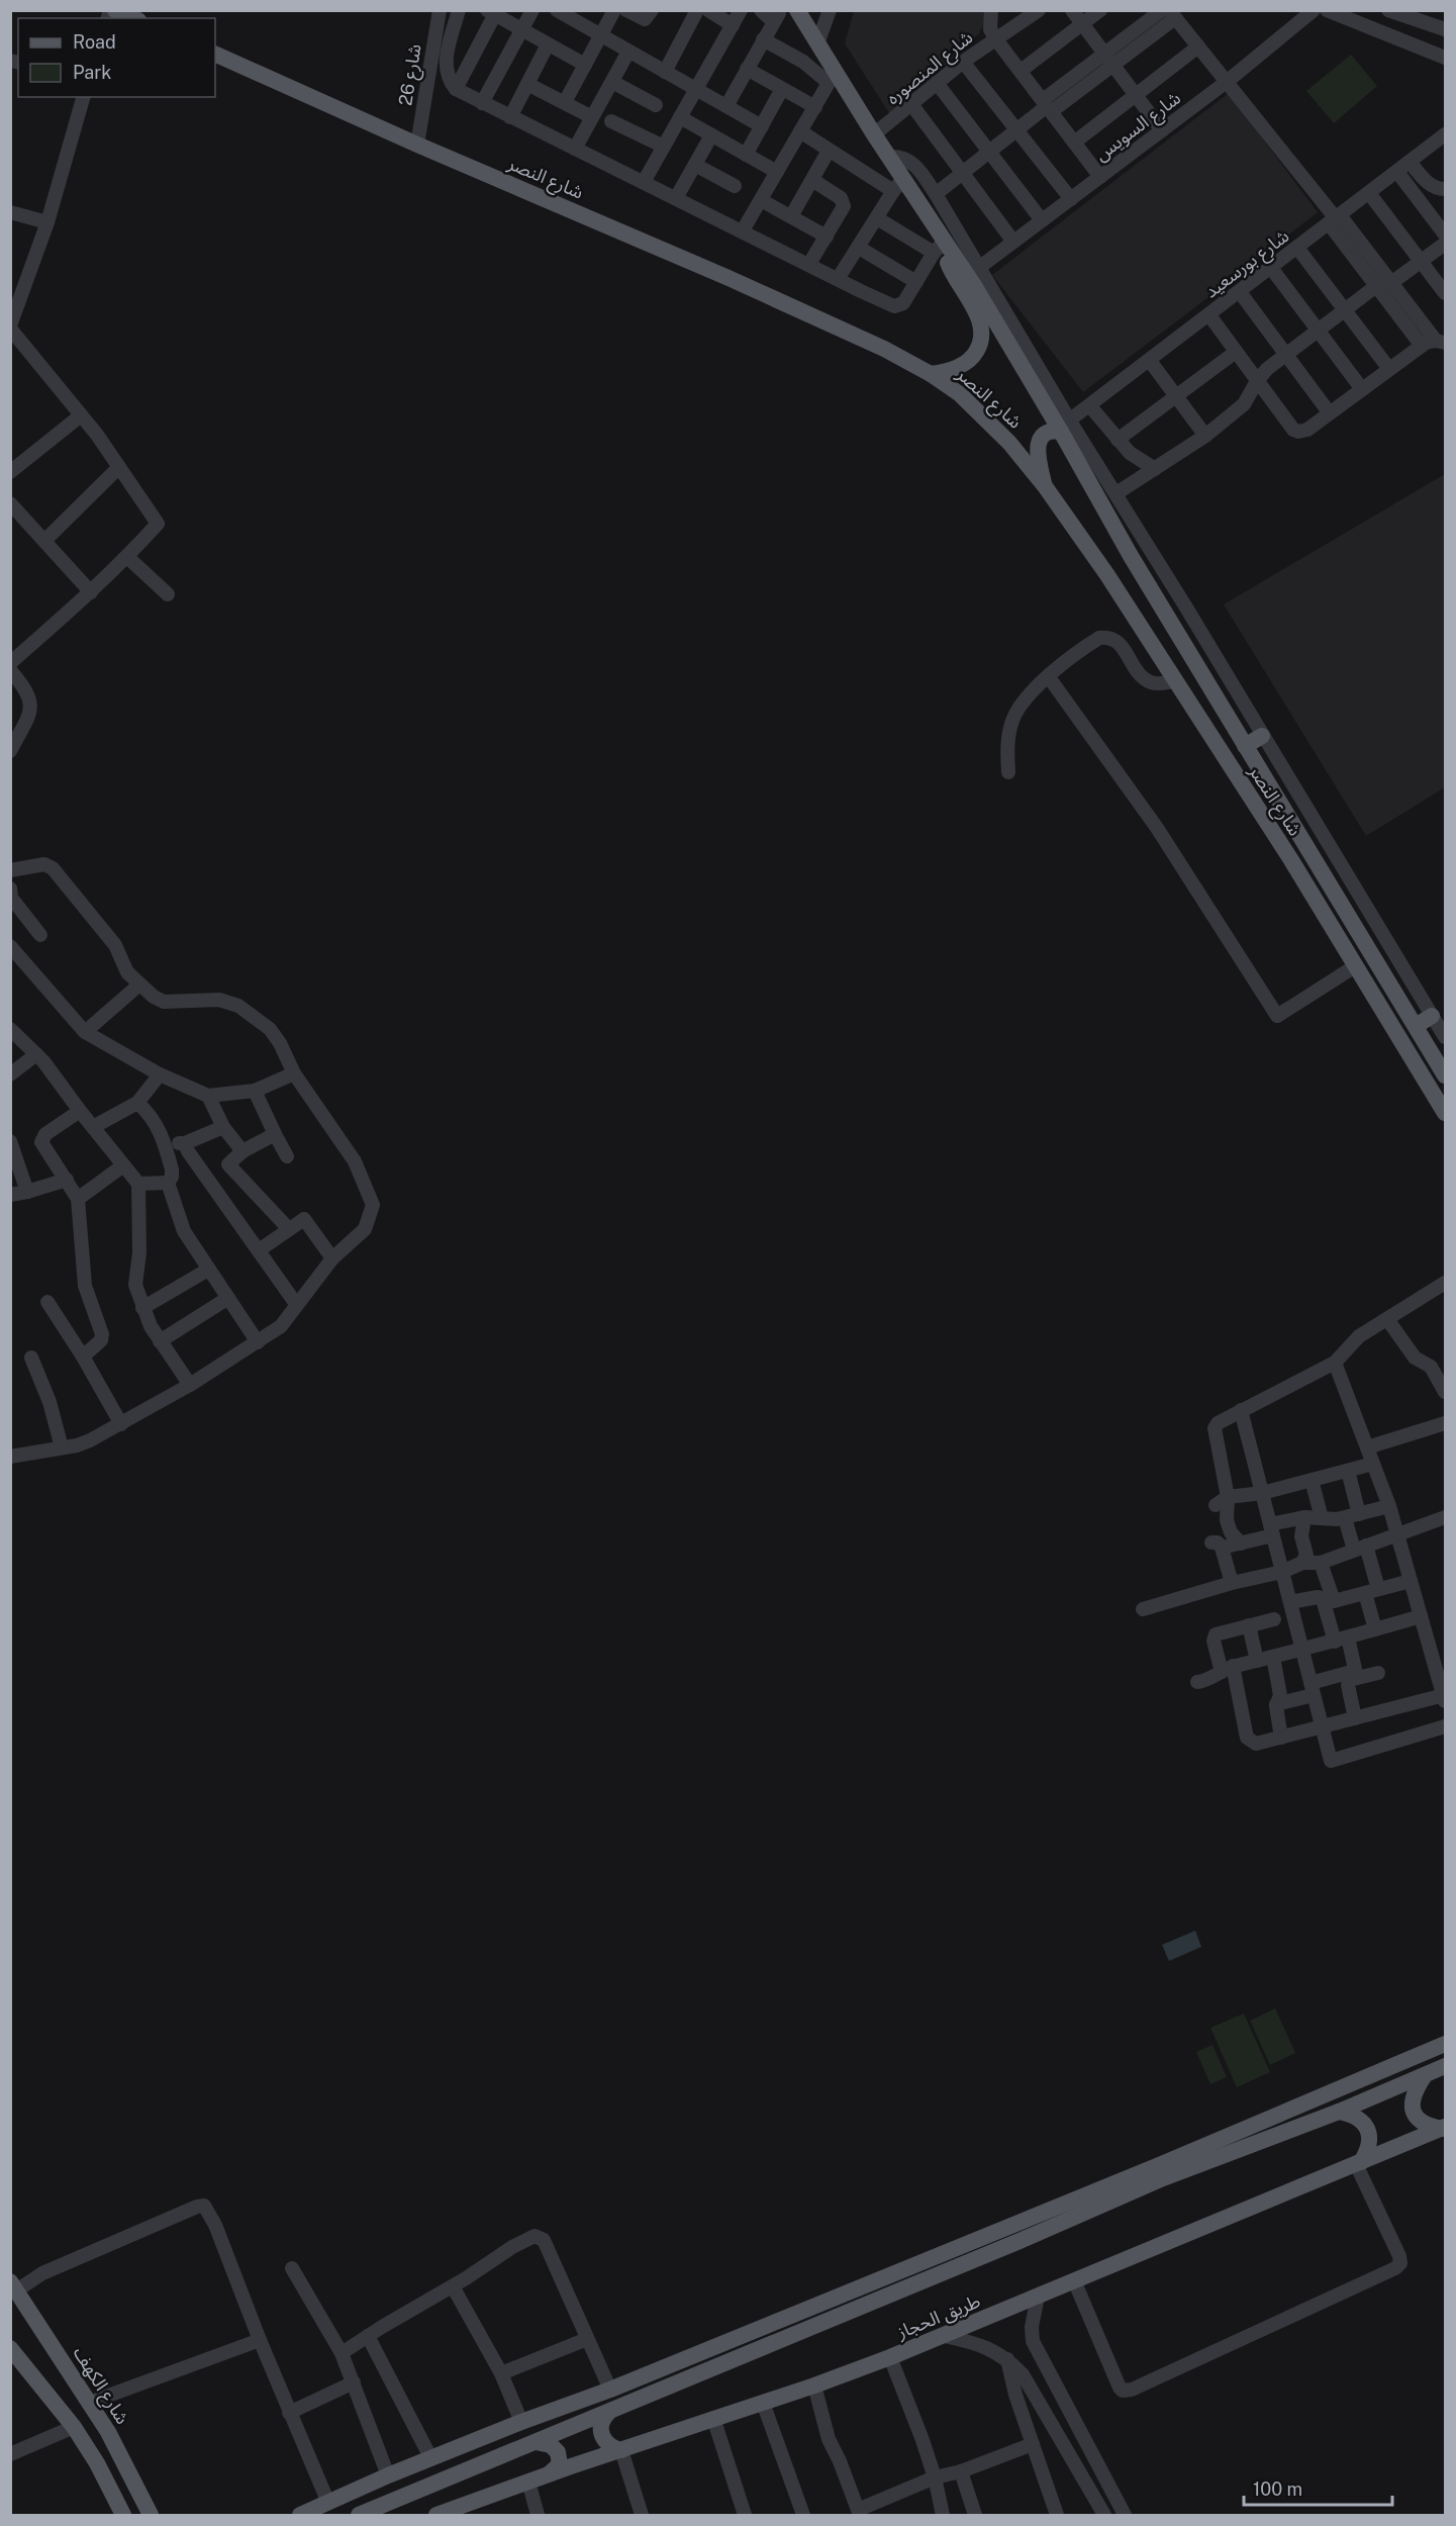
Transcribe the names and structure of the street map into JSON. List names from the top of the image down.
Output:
{
  "streets": {
    "main road": ["شارع النصر", "طريق الحجاز", "شارع الكهف"],
    "street": [
      "شارع المنصوره",
      "شارع 26",
      "شارع السويس",
      "شارع بورسعيد"
    ]
  },
  "crossings": [
    ["شارع المنصوره", "شارع النصر"],
    ["شارع 26", "شارع النصر"],
    ["شارع النصر", "شارع بورسعيد"]
  ],
  "legend": ["Road", "Park"],
  "scale_bar": "100 m"
}
